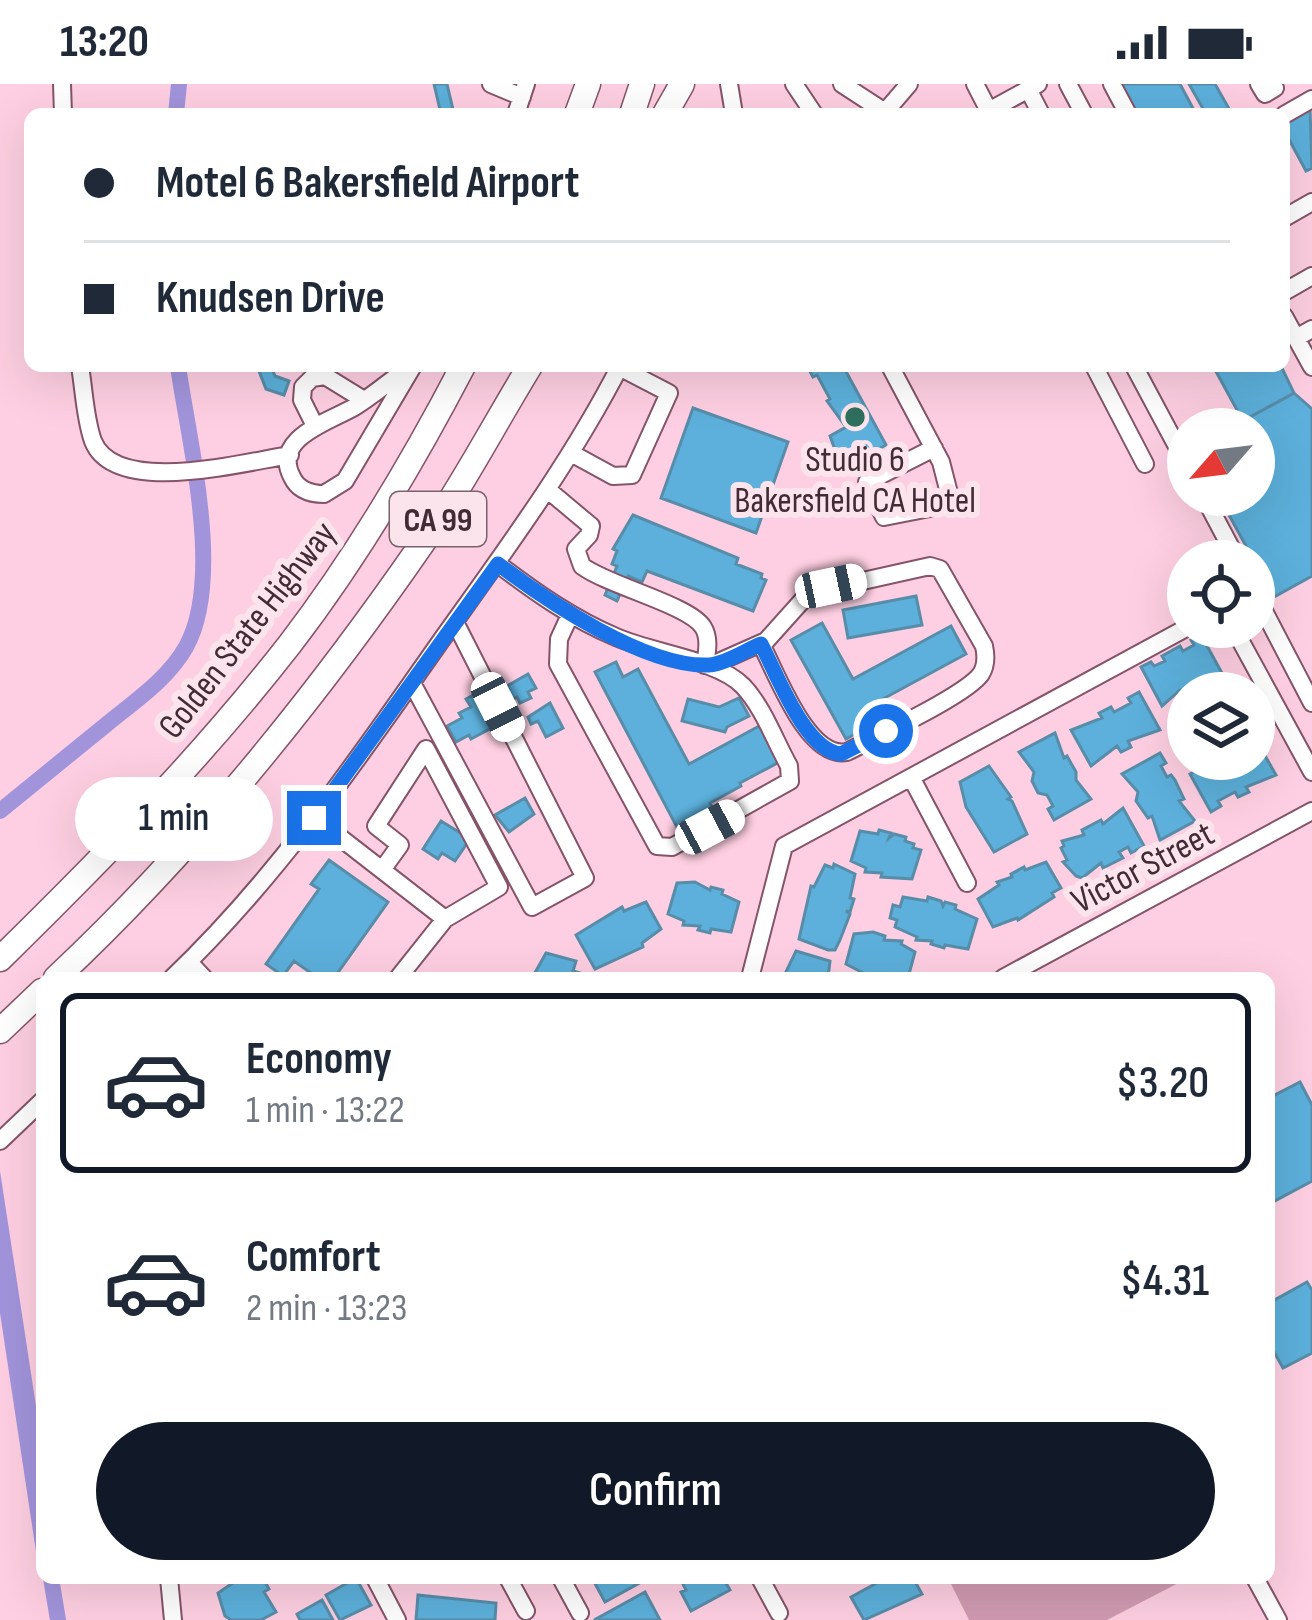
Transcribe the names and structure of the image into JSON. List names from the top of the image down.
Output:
{
  "streets": {
    "highway": ["CA 99", "Golden State Highway"],
    "street": ["Victor Street"]
  },
  "places": ["Studio 6 Bakersfield CA Hotel"],
  "north": "bottom left",
  "page": {
    "status": "13:20",
    "banner": ["Motel 6 Bakersfield Airport", "Knudsen Drive"],
    "bubble": "1 min",
    "list": [
      {
        "name": "Economy",
        "note": "1 min · 13:22",
        "value": "$3.20"
      },
      {
        "name": "Comfort",
        "note": "2 min · 13:23",
        "value": "$4.31"
      }
    ],
    "buttons": "Confirm"
  }
}
